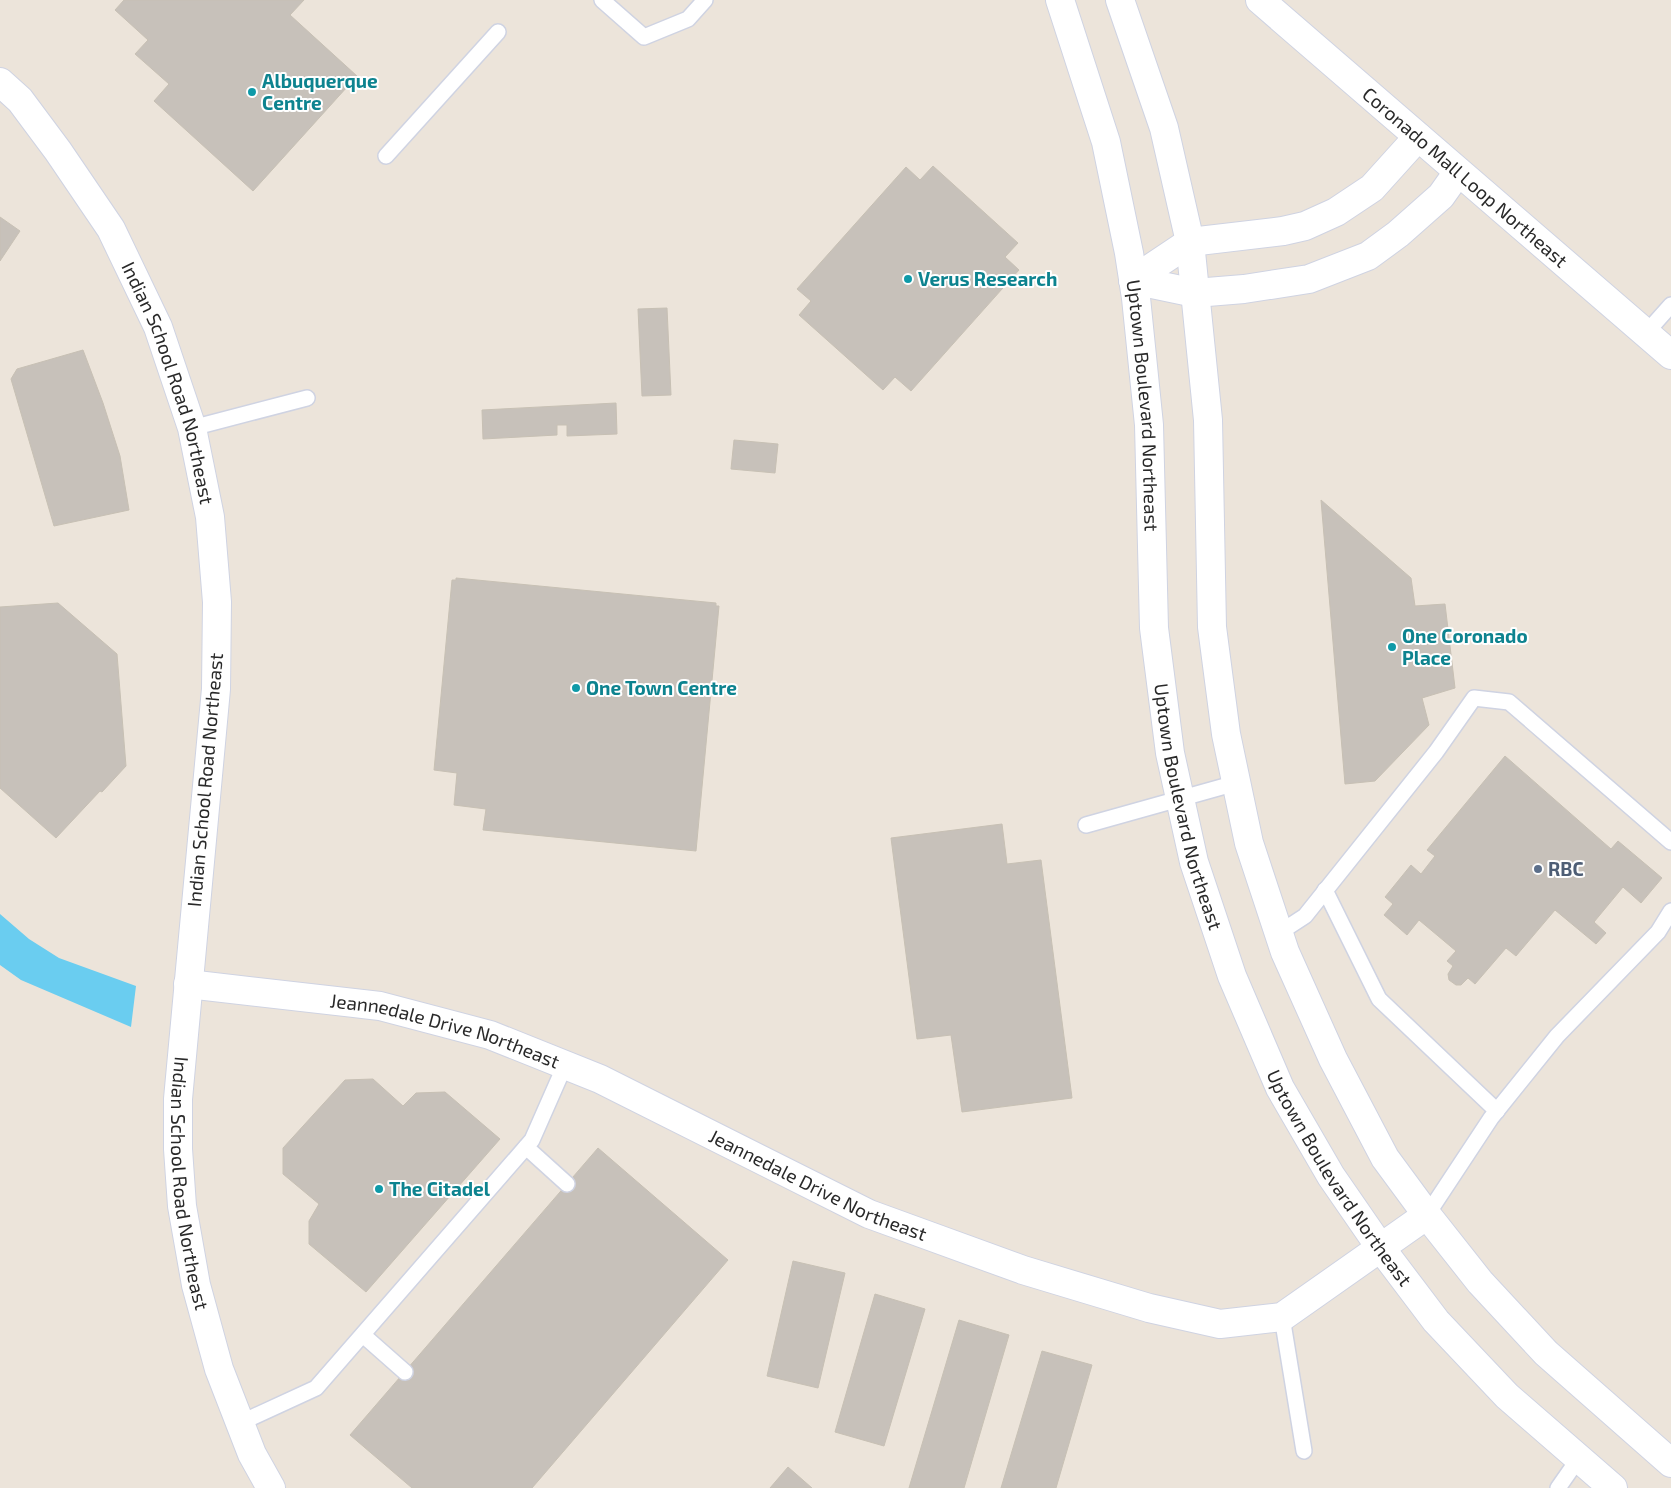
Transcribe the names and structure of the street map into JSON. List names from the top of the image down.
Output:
{
  "streets": {
    "street": [
      "Coronado Mall Loop Northeast",
      "Indian School Road Northeast",
      "Uptown Boulevard Northeast",
      "Jeannedale Drive Northeast"
    ]
  },
  "crossings": [
    ["Indian School Road Northeast", "Jeannedale Drive Northeast"]
  ],
  "places": [
    "Albuquerque Centre",
    "Verus Research",
    "One Coronado Place",
    "One Town Centre",
    "RBC",
    "The Citadel"
  ]
}
